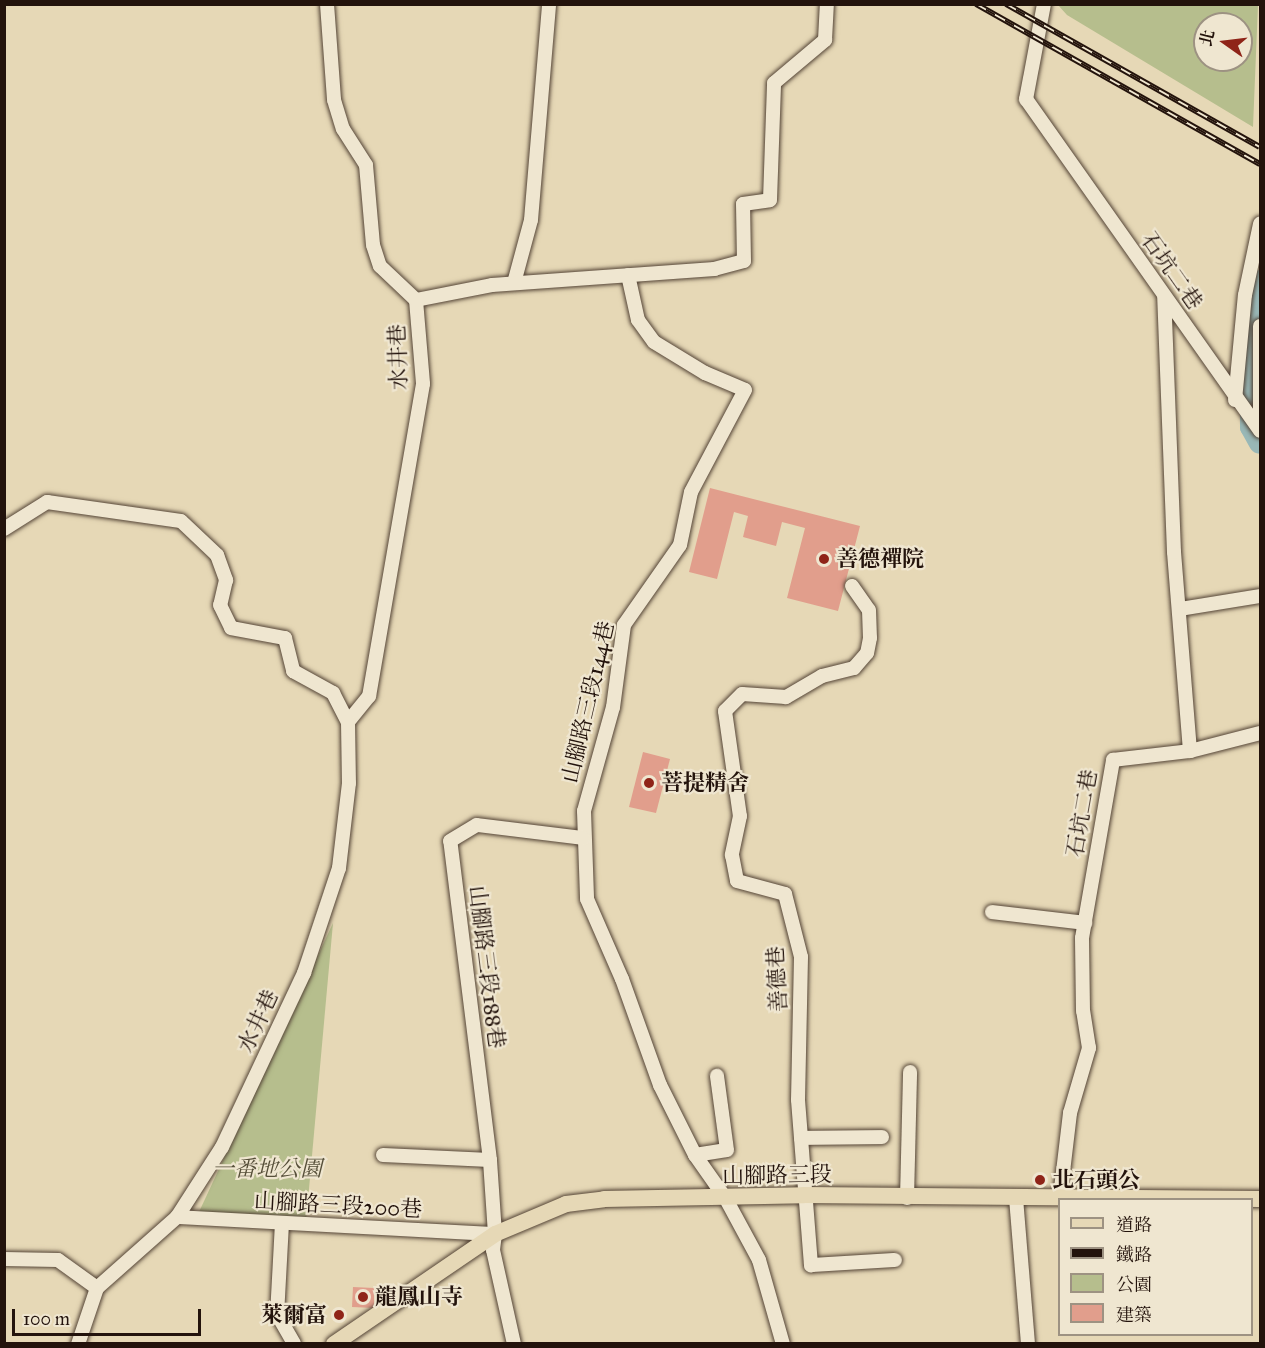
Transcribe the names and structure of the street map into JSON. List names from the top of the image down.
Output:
{
  "streets": {
    "main road": ["山腳路三段"],
    "street": [
      "石坑二巷",
      "水井巷",
      "山腳路三段144巷",
      "山腳路三段188巷",
      "善德巷",
      "山腳路三段200巷"
    ]
  },
  "crossings": [
    ["石坑二巷", "山腳路三段"],
    ["水井巷", "山腳路三段200巷"],
    ["山腳路三段144巷", "山腳路三段188巷"],
    ["山腳路三段144巷", "山腳路三段"],
    ["山腳路三段188巷", "山腳路三段"],
    ["山腳路三段188巷", "山腳路三段200巷"],
    ["善德巷", "山腳路三段"],
    ["山腳路三段", "山腳路三段200巷"]
  ],
  "parks": ["一番地公園"],
  "places": [
    "善德禪院",
    "菩提精舍",
    "北石頭公",
    "龍鳳山寺",
    "萊爾富"
  ],
  "legend": [
    "道路",
    "鐵路",
    "公園",
    "建築"
  ],
  "scale_bar": "100 m",
  "north": "left"
}
